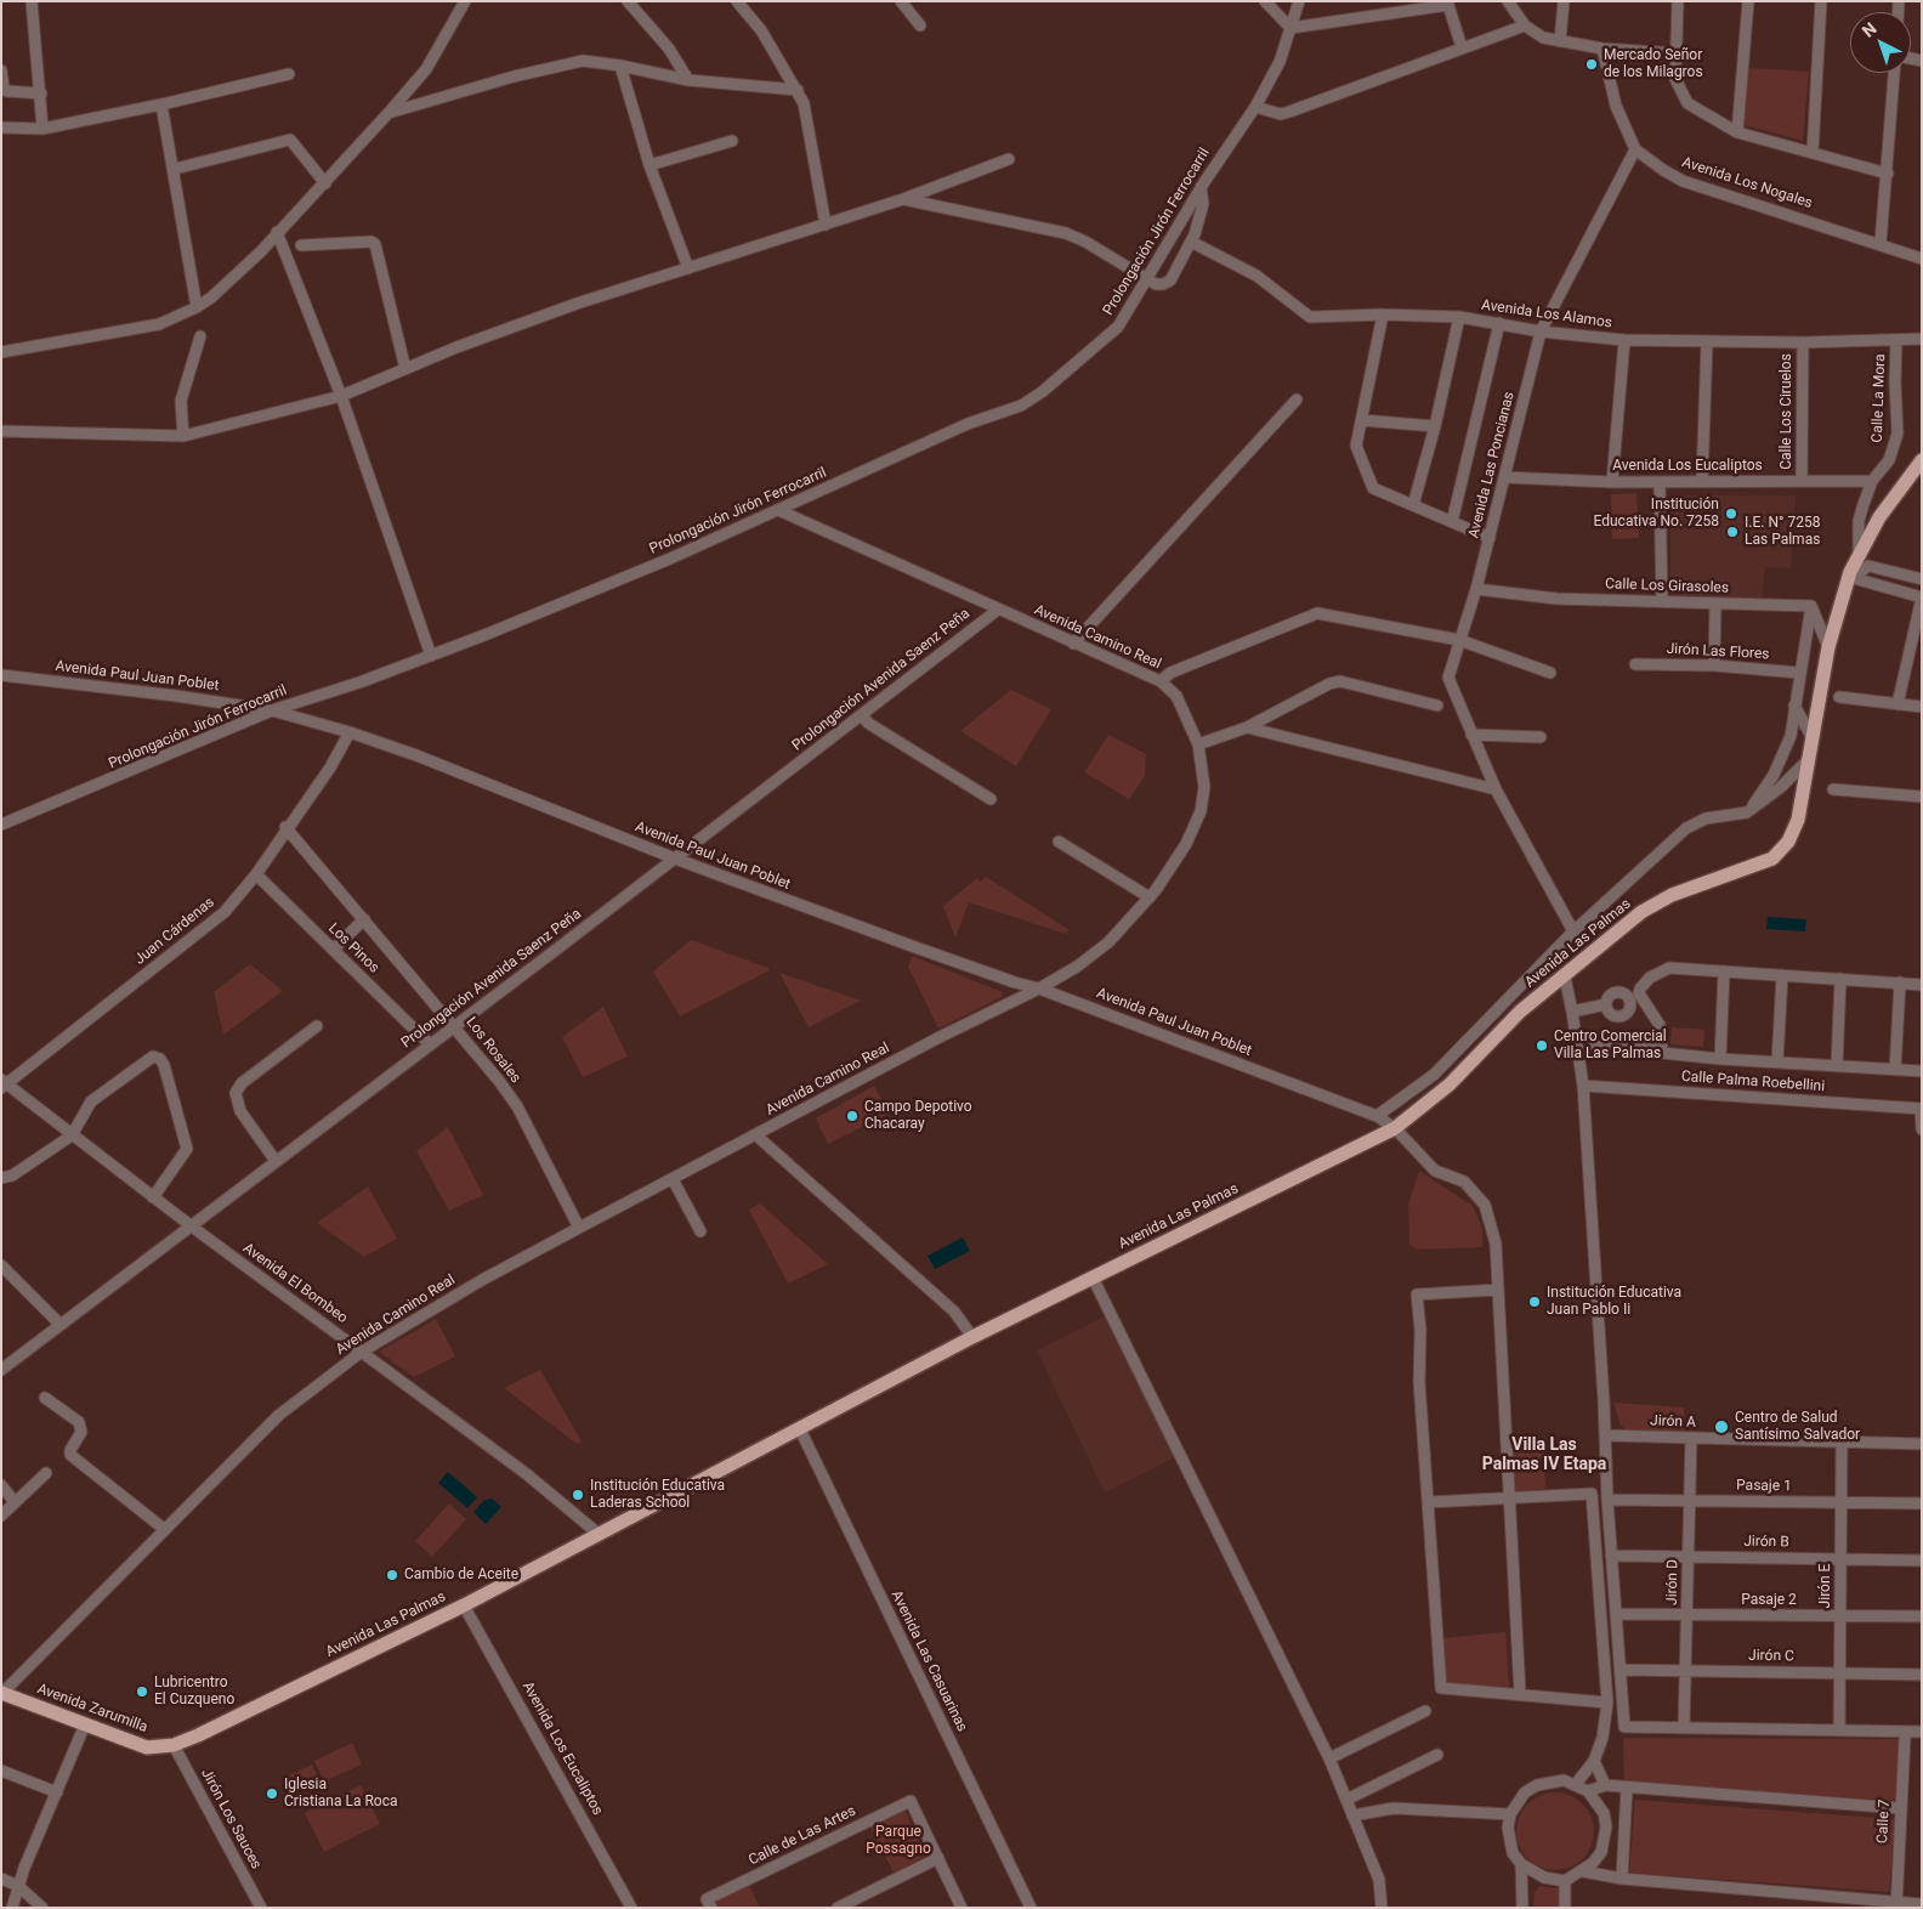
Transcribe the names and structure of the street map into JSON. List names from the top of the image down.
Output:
{
  "streets": {
    "main road": ["Avenida Las Palmas", "Avenida Zarumilla"],
    "street": [
      "Avenida Los Nogales",
      "Prolongación Jirón Ferrocarril",
      "Avenida Los Alamos",
      "Calle La Mora",
      "Calle Los Ciruelos",
      "Avenida Las Poncianas",
      "Avenida Los Eucaliptos",
      "Calle Los Girasoles",
      "Avenida Camino Real",
      "Jirón Las Flores",
      "Avenida Paul Juan Poblet",
      "Prolongación Avenida Saenz Peña",
      "Juan Cárdenas",
      "Los Pinos",
      "Los Rosales",
      "Calle Palma Roebellini",
      "Avenida El Bombeo",
      "Jirón A",
      "Pasaje 1",
      "Jirón B",
      "Jirón D",
      "Jirón E",
      "Pasaje 2",
      "Jirón C",
      "Avenida Las Casuarinas",
      "Jirón Los Sauces",
      "Calle 7",
      "Calle de Las Artes"
    ]
  },
  "crossings": [
    ["Avenida Los Nogales", "Avenida Las Poncianas"],
    ["Prolongación Jirón Ferrocarril", "Avenida Camino Real"],
    ["Prolongación Jirón Ferrocarril", "Avenida Paul Juan Poblet"],
    ["Avenida Los Alamos", "Calle La Mora"],
    ["Avenida Los Alamos", "Calle Los Ciruelos"],
    ["Avenida Los Alamos", "Avenida Las Poncianas"],
    ["Calle La Mora", "Avenida Los Eucaliptos"],
    ["Calle La Mora", "Avenida Las Palmas"],
    ["Calle Los Ciruelos", "Avenida Los Eucaliptos"],
    ["Avenida Las Poncianas", "Avenida Los Eucaliptos"],
    ["Avenida Las Poncianas", "Calle Los Girasoles"],
    ["Avenida Los Eucaliptos", "Avenida Las Palmas"],
    ["Avenida Camino Real", "Avenida Paul Juan Poblet"],
    ["Avenida Camino Real", "Prolongación Avenida Saenz Peña"],
    ["Avenida Camino Real", "Los Rosales"],
    ["Avenida Camino Real", "Avenida El Bombeo"],
    ["Avenida Camino Real", "Avenida Zarumilla"],
    ["Avenida Paul Juan Poblet", "Prolongación Avenida Saenz Peña"],
    ["Avenida Paul Juan Poblet", "Juan Cárdenas"],
    ["Avenida Paul Juan Poblet", "Avenida Las Palmas"],
    ["Prolongación Avenida Saenz Peña", "Los Pinos"],
    ["Prolongación Avenida Saenz Peña", "Los Rosales"],
    ["Prolongación Avenida Saenz Peña", "Avenida El Bombeo"],
    ["Juan Cárdenas", "Los Pinos"],
    ["Juan Cárdenas", "Los Rosales"],
    ["Juan Cárdenas", "Avenida El Bombeo"],
    ["Avenida Las Palmas", "Avenida El Bombeo"],
    ["Avenida Las Palmas", "Avenida Las Casuarinas"],
    ["Avenida Las Palmas", "Avenida Zarumilla"],
    ["Avenida Las Palmas", "Jirón Los Sauces"],
    ["Jirón A", "Jirón D"],
    ["Jirón A", "Jirón E"],
    ["Pasaje 1", "Jirón D"],
    ["Pasaje 1", "Jirón E"],
    ["Jirón B", "Jirón D"],
    ["Jirón B", "Jirón E"],
    ["Jirón D", "Pasaje 2"],
    ["Jirón D", "Jirón C"],
    ["Jirón E", "Pasaje 2"],
    ["Jirón E", "Jirón C"],
    ["Avenida Zarumilla", "Jirón Los Sauces"]
  ],
  "districts": ["Villa Las Palmas IV Etapa"],
  "parks": ["Parque Possagno"],
  "places": [
    "Mercado Señor de los Milagros",
    "Institución Educativa No. 7258",
    "I.E. N° 7258 Las Palmas",
    "Centro Comercial Villa Las Palmas",
    "Campo Depotivo Chacaray",
    "Institución Educativa Juan Pablo Ii",
    "Centro de Salud Santísimo Salvador",
    "Institución Educativa Laderas School",
    "Cambio de Aceite",
    "Lubricentro El Cuzqueno",
    "Iglesia Cristiana La Roca"
  ],
  "north": "top left"
}
